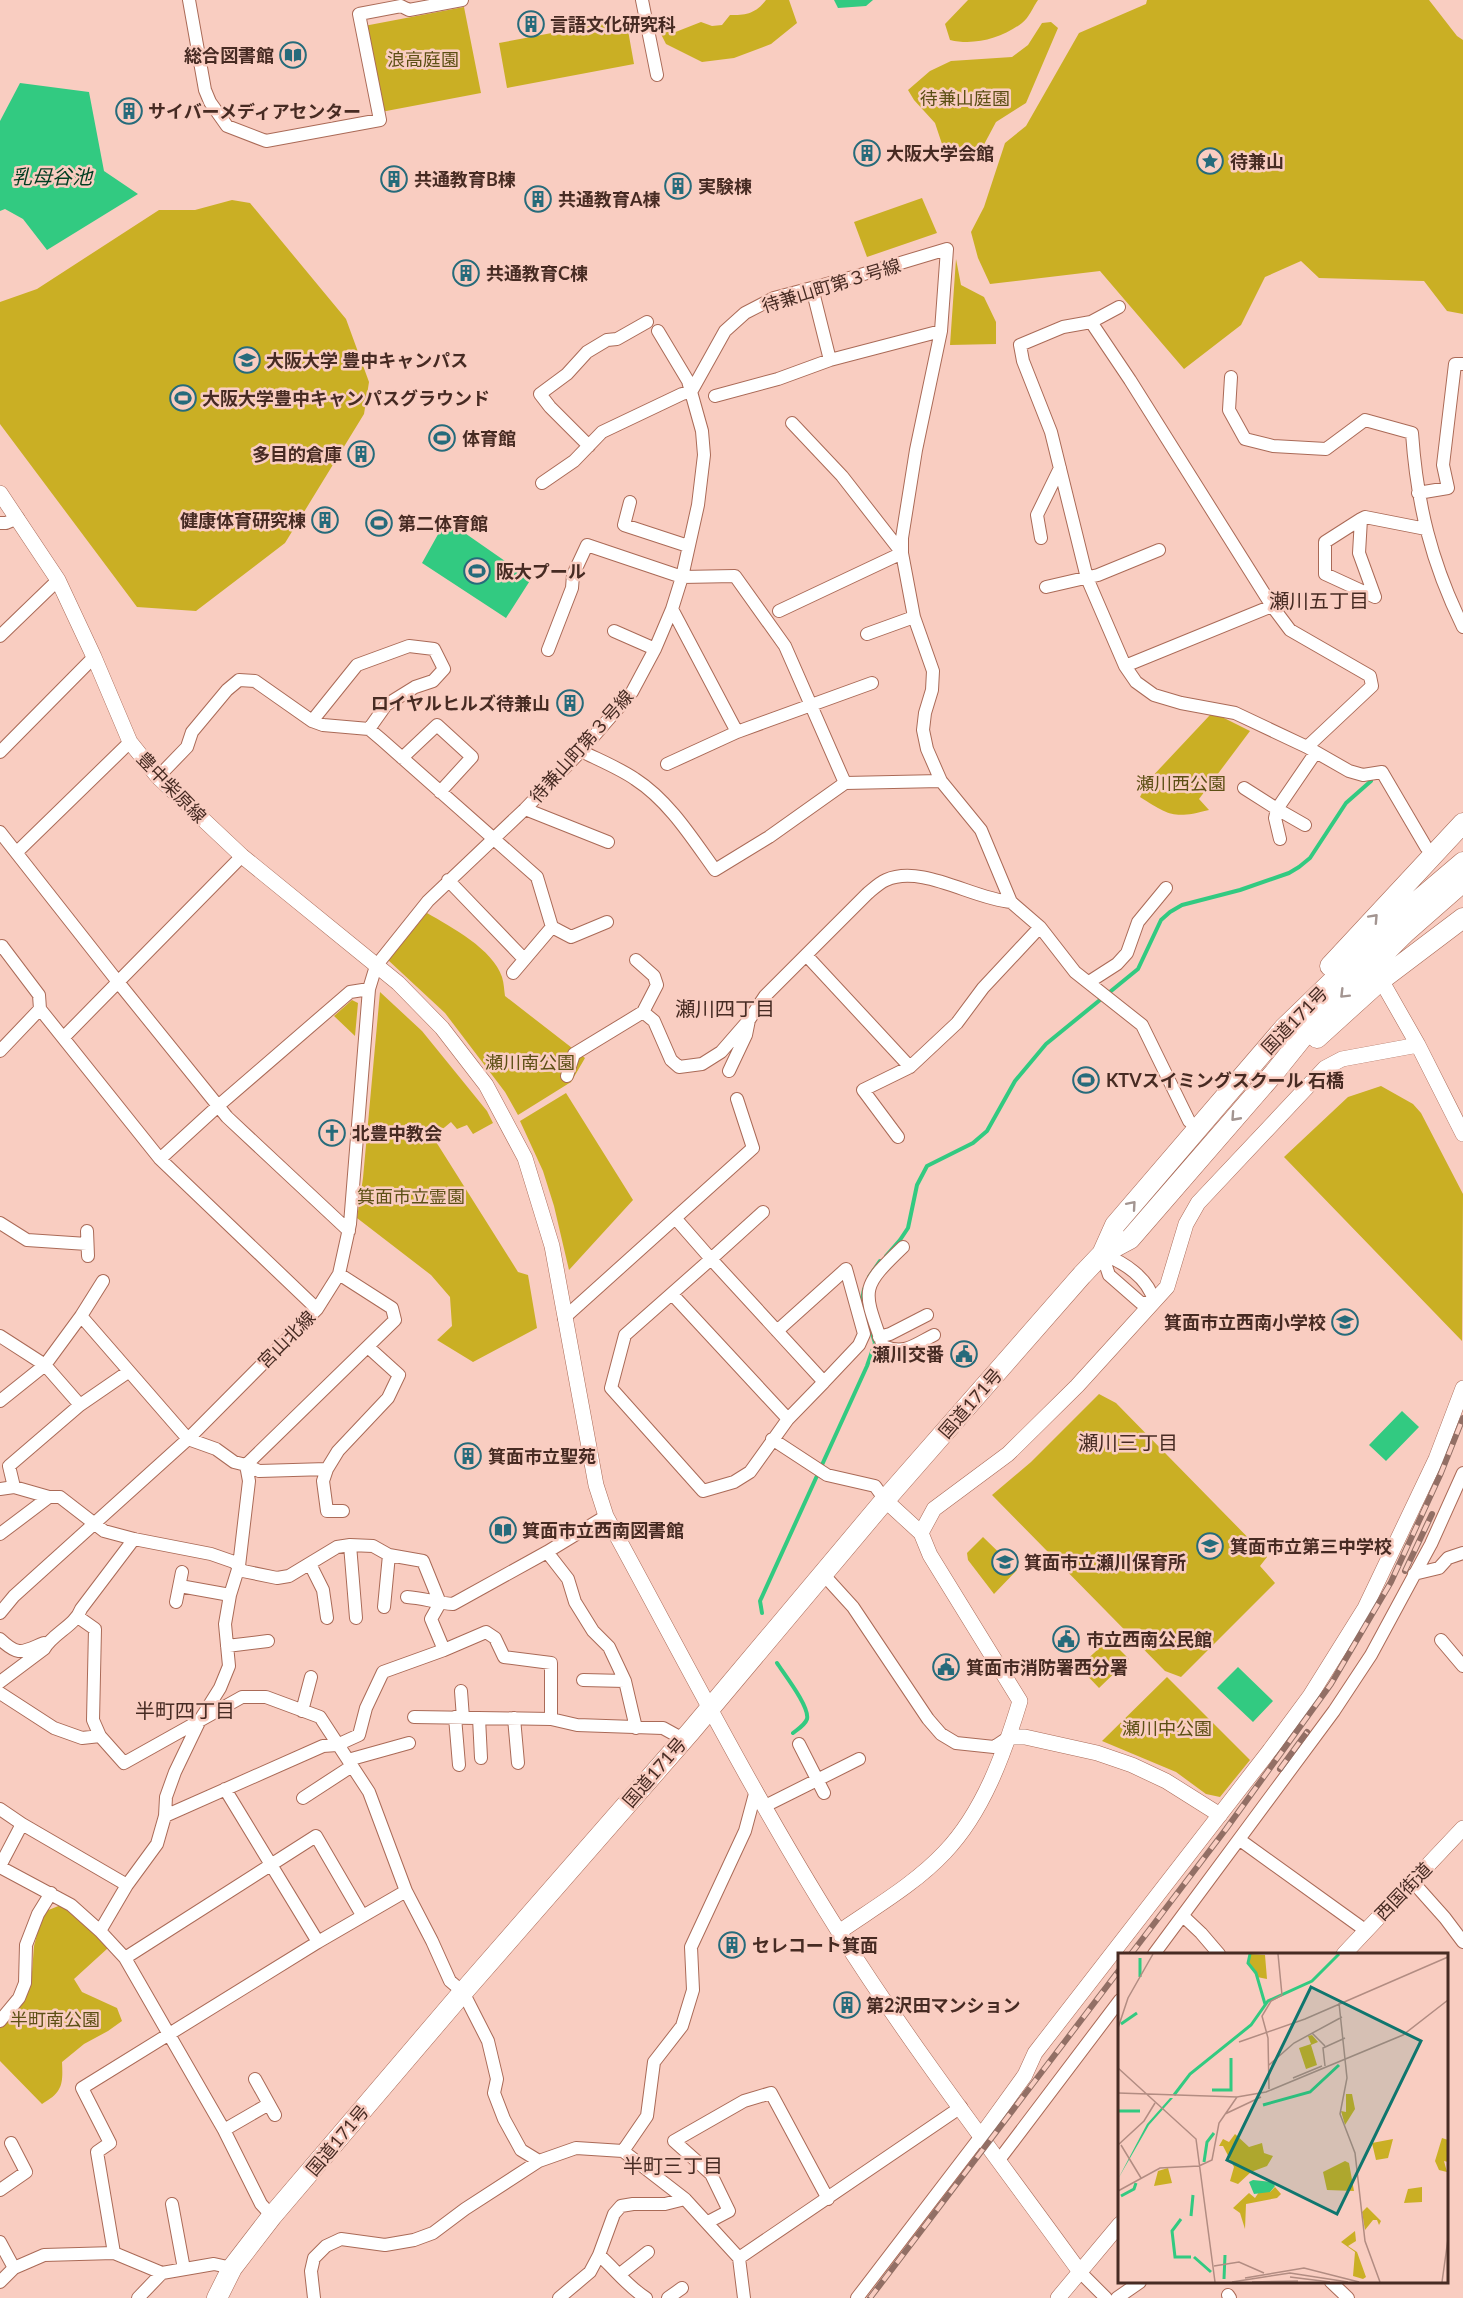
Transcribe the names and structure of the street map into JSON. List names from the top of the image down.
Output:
{
  "streets": {
    "highway": ["国道171号"],
    "street": [
      "待兼山町第３号線",
      "豊中柴原線",
      "宮山北線",
      "西国街道"
    ]
  },
  "crossings": [
    ["待兼山町第３号線", "豊中柴原線"],
    ["待兼山町第３号線", "宮山北線"],
    ["豊中柴原線", "国道171号"],
    ["豊中柴原線", "宮山北線"]
  ],
  "districts": [
    "瀬川五丁目",
    "瀬川四丁目",
    "瀬川三丁目",
    "半町四丁目",
    "半町三丁目"
  ],
  "water": ["乳母谷池"],
  "parks": [
    "浪高庭園",
    "待兼山庭園",
    "瀬川西公園",
    "瀬川南公園",
    "箕面市立霊園",
    "瀬川中公園",
    "半町南公園"
  ],
  "places": {
    "building": [
      "言語文化研究科",
      "サイバーメディアセンター",
      "大阪大学会館",
      "共通教育B棟",
      "実験棟",
      "共通教育A棟",
      "共通教育C棟",
      "多目的倉庫",
      "健康体育研究棟",
      "ロイヤルヒルズ待兼山",
      "箕面市立聖苑",
      "セレコート箕面",
      "第2沢田マンション"
    ],
    "library": ["総合図書館", "箕面市立西南図書館"],
    "place": ["待兼山"],
    "school or university": [
      "大阪大学 豊中キャンパス",
      "箕面市立西南小学校",
      "箕面市立第三中学校",
      "箕面市立瀬川保育所"
    ],
    "sports": [
      "大阪大学豊中キャンパスグラウンド",
      "体育館",
      "第二体育館",
      "阪大プール",
      "KTVスイミングスクール 石橋"
    ],
    "church": ["北豊中教会"],
    "public building": ["瀬川交番", "市立西南公民館", "箕面市消防署西分署"]
  }
}
